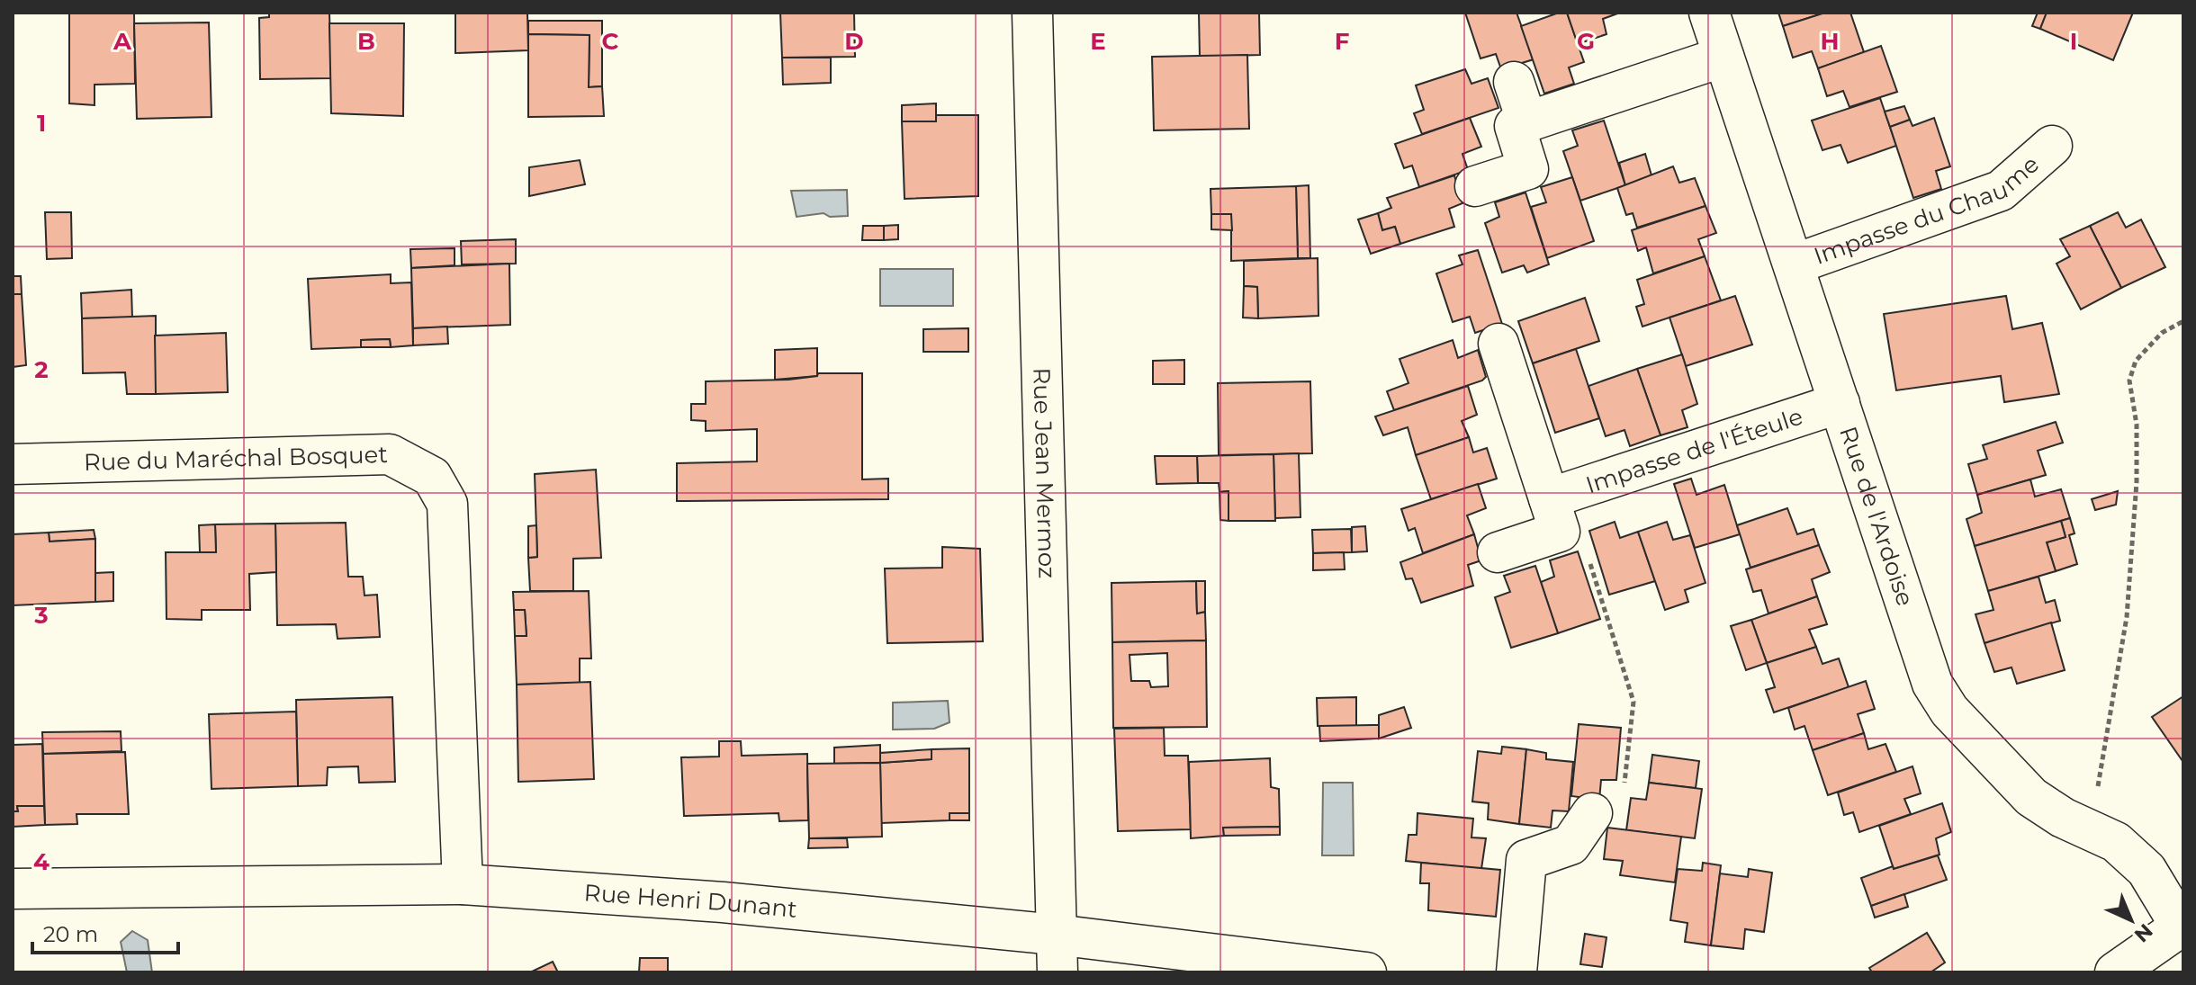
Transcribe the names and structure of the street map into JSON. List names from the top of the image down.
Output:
{
  "streets": {
    "street": [
      "Impasse du Chaume",
      "Impasse de l'Éteule",
      "Rue du Maréchal Bosquet",
      "Rue Jean Mermoz",
      "Rue de l'Ardoise",
      "Rue Henri Dunant"
    ]
  },
  "crossings": [
    ["Impasse du Chaume", "Rue de l'Ardoise"],
    ["Impasse de l'Éteule", "Rue de l'Ardoise"],
    ["Rue du Maréchal Bosquet", "Rue Henri Dunant"],
    ["Rue Jean Mermoz", "Rue Henri Dunant"]
  ],
  "scale_bar": "20 m",
  "north": "bottom right",
  "grid": {
    "columns": [
      "A",
      "B",
      "C",
      "D",
      "E",
      "F",
      "G",
      "H",
      "I"
    ],
    "rows": [
      "1",
      "2",
      "3",
      "4"
    ]
  }
}
